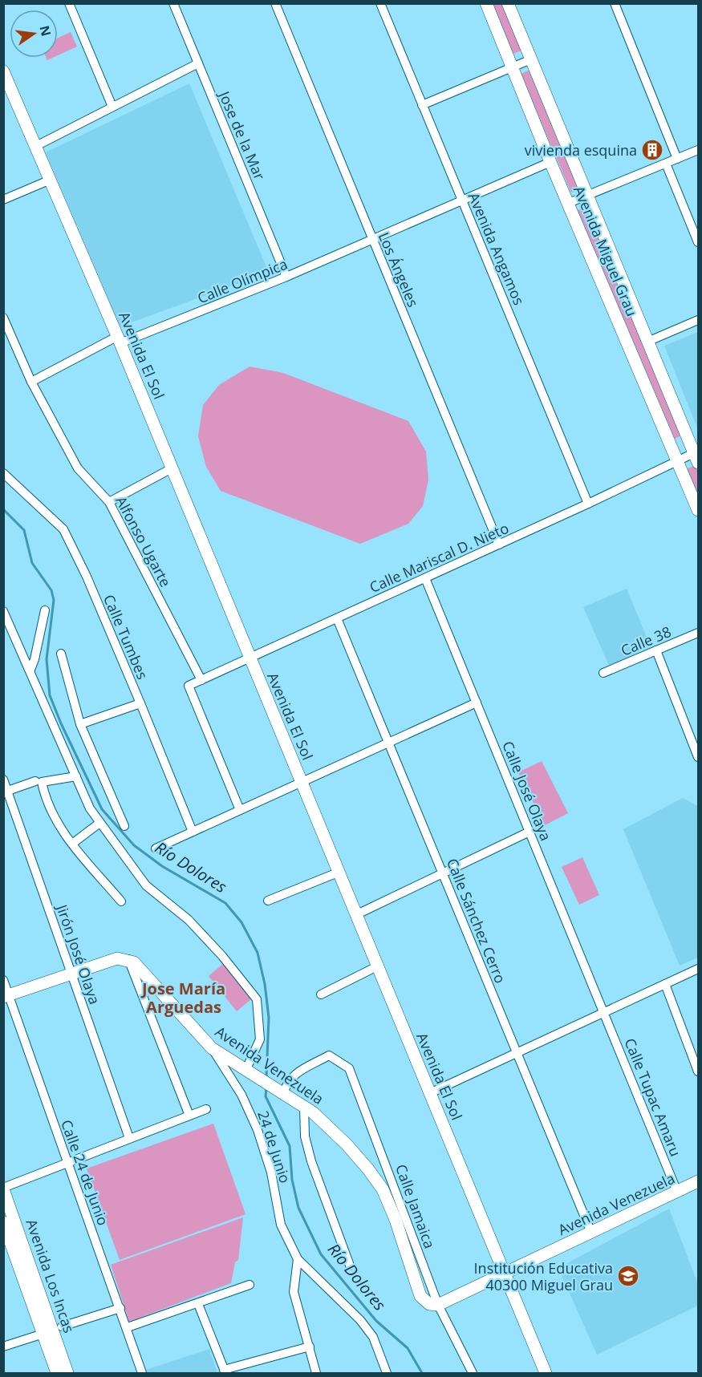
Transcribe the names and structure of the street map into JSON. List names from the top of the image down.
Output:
{
  "streets": {
    "street": [
      "Jose de la Mar",
      "Avenida Angamos",
      "Avenida Miguel Grau",
      "Los Ángeles",
      "Calle Olímpica",
      "Avenida El Sol",
      "Alfonso Ugarte",
      "Calle Mariscal D. Nieto",
      "Calle Tumbes",
      "Calle 38",
      "Calle José Olaya",
      "Calle Sánchez Cerro",
      "Jirón José Olaya",
      "Avenida Venezuela",
      "Calle Tupac Amaru",
      "24 de Junio",
      "Calle 24 de Junio",
      "Calle Jamaica",
      "Avenida Los Incas"
    ]
  },
  "crossings": [
    ["Jose de la Mar", "Calle Olímpica"],
    ["Avenida Angamos", "Calle Olímpica"],
    ["Avenida Angamos", "Calle Mariscal D. Nieto"],
    ["Avenida Miguel Grau", "Calle Olímpica"],
    ["Avenida Miguel Grau", "Calle Mariscal D. Nieto"],
    ["Los Ángeles", "Calle Olímpica"],
    ["Los Ángeles", "Calle Mariscal D. Nieto"],
    ["Calle Olímpica", "Avenida El Sol"],
    ["Calle Olímpica", "Alfonso Ugarte"],
    ["Avenida El Sol", "Calle Mariscal D. Nieto"],
    ["Avenida El Sol", "Avenida Venezuela"],
    ["Alfonso Ugarte", "Calle Mariscal D. Nieto"],
    ["Calle Mariscal D. Nieto", "Calle José Olaya"],
    ["Calle Mariscal D. Nieto", "Calle Sánchez Cerro"],
    ["Calle José Olaya", "Calle Tupac Amaru"],
    ["Calle Sánchez Cerro", "Avenida Venezuela"],
    ["Avenida Venezuela", "Calle Tupac Amaru"],
    ["Avenida Venezuela", "24 de Junio"],
    ["Avenida Venezuela", "Calle Jamaica"]
  ],
  "districts": ["Jose María Arguedas"],
  "water": ["Río Dolores"],
  "places": {
    "building": ["vivienda esquina"],
    "school or university": ["Institución Educativa 40300 Miguel Grau"]
  },
  "north": "right"
}
